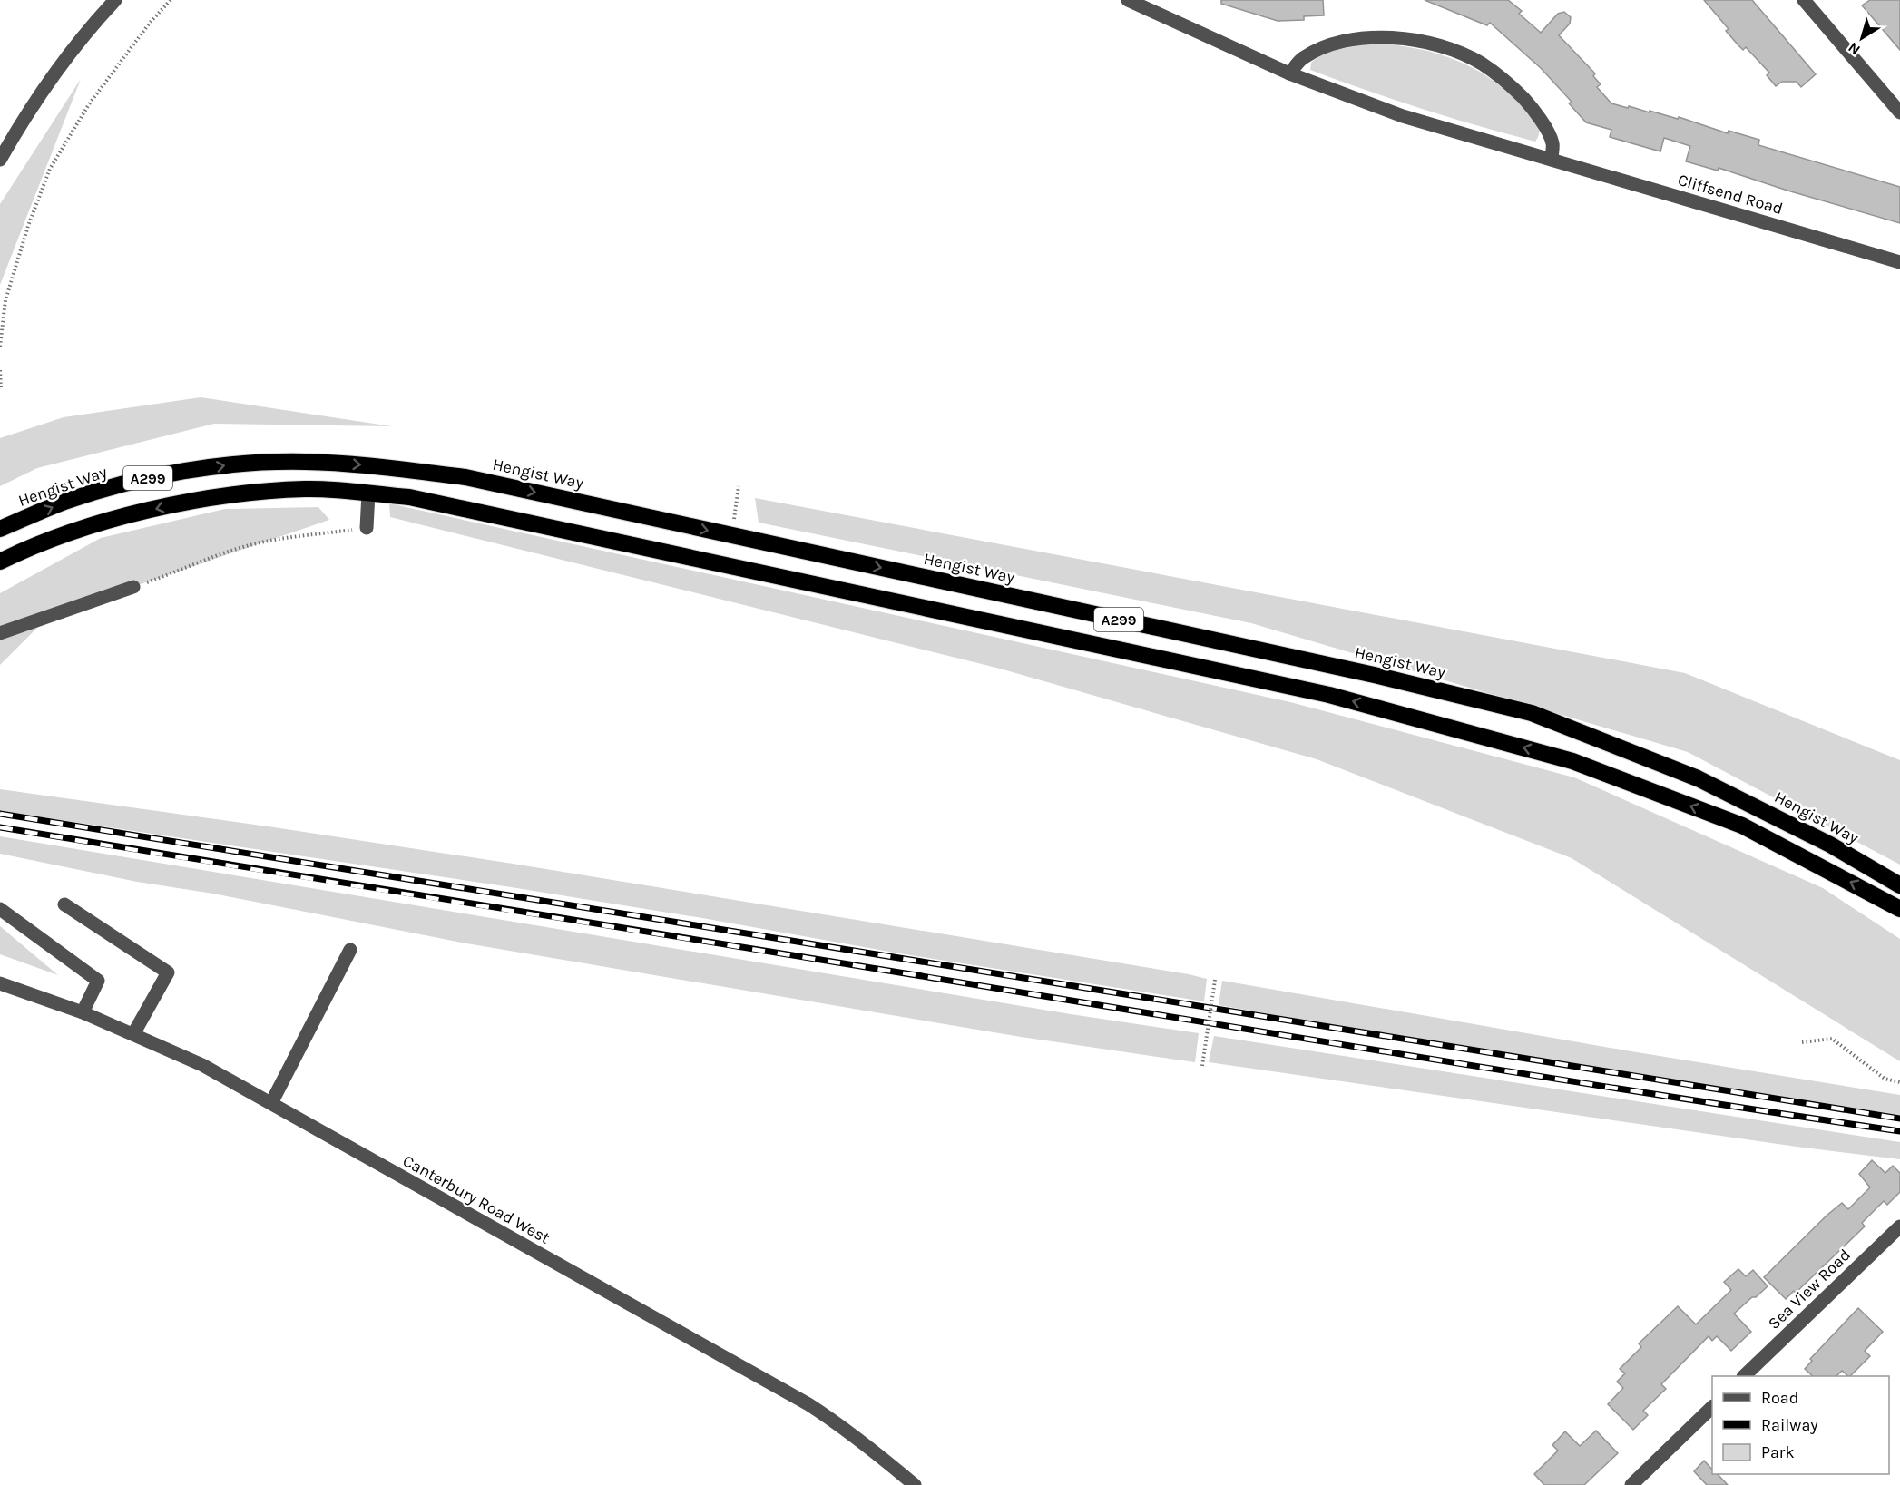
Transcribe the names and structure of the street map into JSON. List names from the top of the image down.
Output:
{
  "streets": {
    "highway": ["Hengist Way", "A299"],
    "street": ["Cliffsend Road", "Canterbury Road West", "Sea View Road"]
  },
  "legend": ["Road", "Railway", "Park"],
  "north": "bottom left"
}
